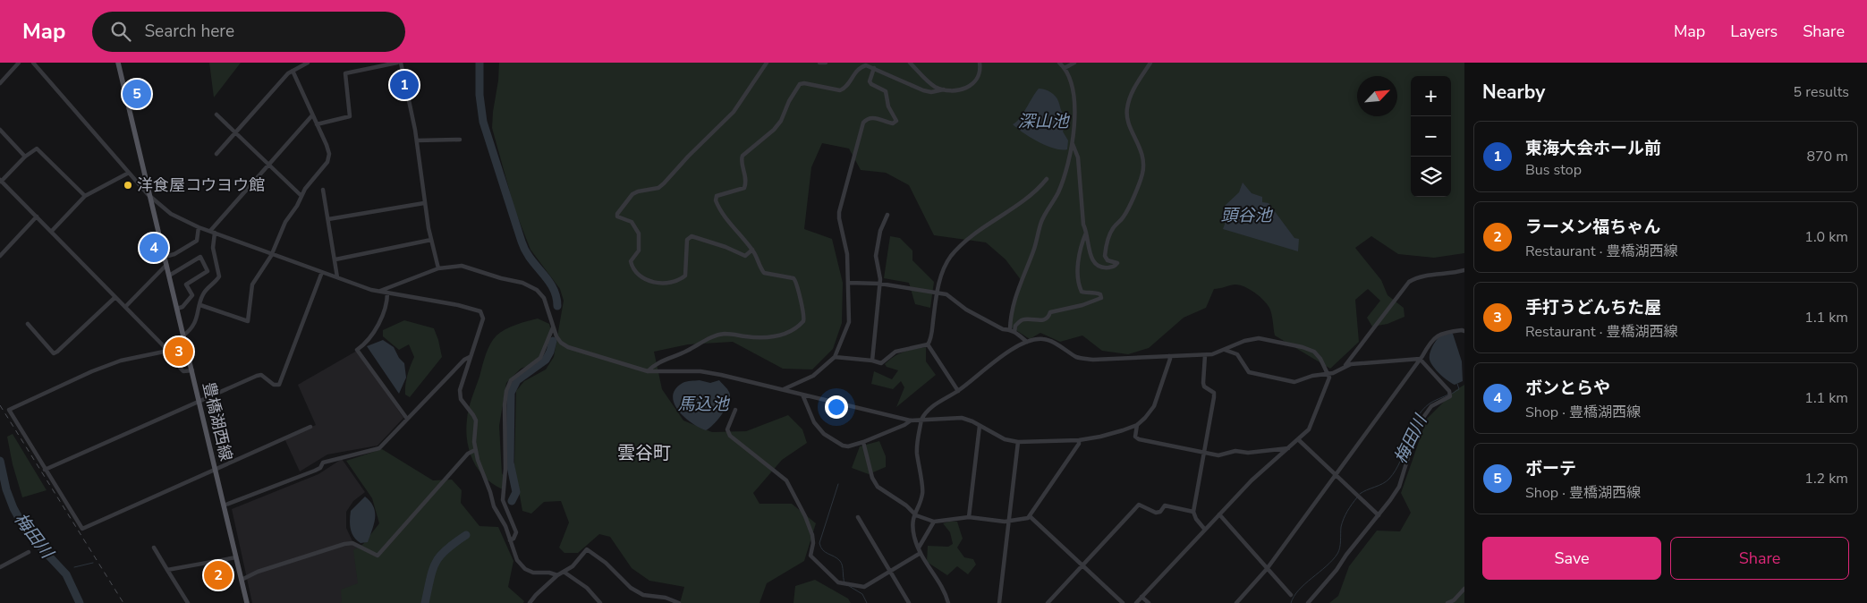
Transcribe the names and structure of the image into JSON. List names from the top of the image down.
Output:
{
  "streets": {
    "main road": ["豊橋湖西線"]
  },
  "districts": ["雲谷町"],
  "water": [
    "深山池",
    "頭谷池",
    "馬込池",
    "梅田川"
  ],
  "places": ["洋食屋コウヨウ館"],
  "north": "top right",
  "page": {
    "header": "Map",
    "search": "Search here",
    "nav": ["Map", "Layers", "Share"],
    "heading": ["Nearby", "5 results"],
    "pins": [
      "1",
      "5",
      "4",
      "3",
      "2"
    ],
    "map_buttons": ["+", "−"],
    "list": [
      {
        "mark": "1",
        "name": "東海大会ホール前",
        "note": "Bus stop",
        "value": "870 m"
      },
      {
        "mark": "2",
        "name": "ラーメン福ちゃん",
        "note": "Restaurant · 豊橋湖西線",
        "value": "1.0 km"
      },
      {
        "mark": "3",
        "name": "手打うどんちた屋",
        "note": "Restaurant · 豊橋湖西線",
        "value": "1.1 km"
      },
      {
        "mark": "4",
        "name": "ボンとらや",
        "note": "Shop · 豊橋湖西線",
        "value": "1.1 km"
      },
      {
        "mark": "5",
        "name": "ボーテ",
        "note": "Shop · 豊橋湖西線",
        "value": "1.2 km"
      }
    ],
    "buttons": ["Save", "Share"]
  }
}
